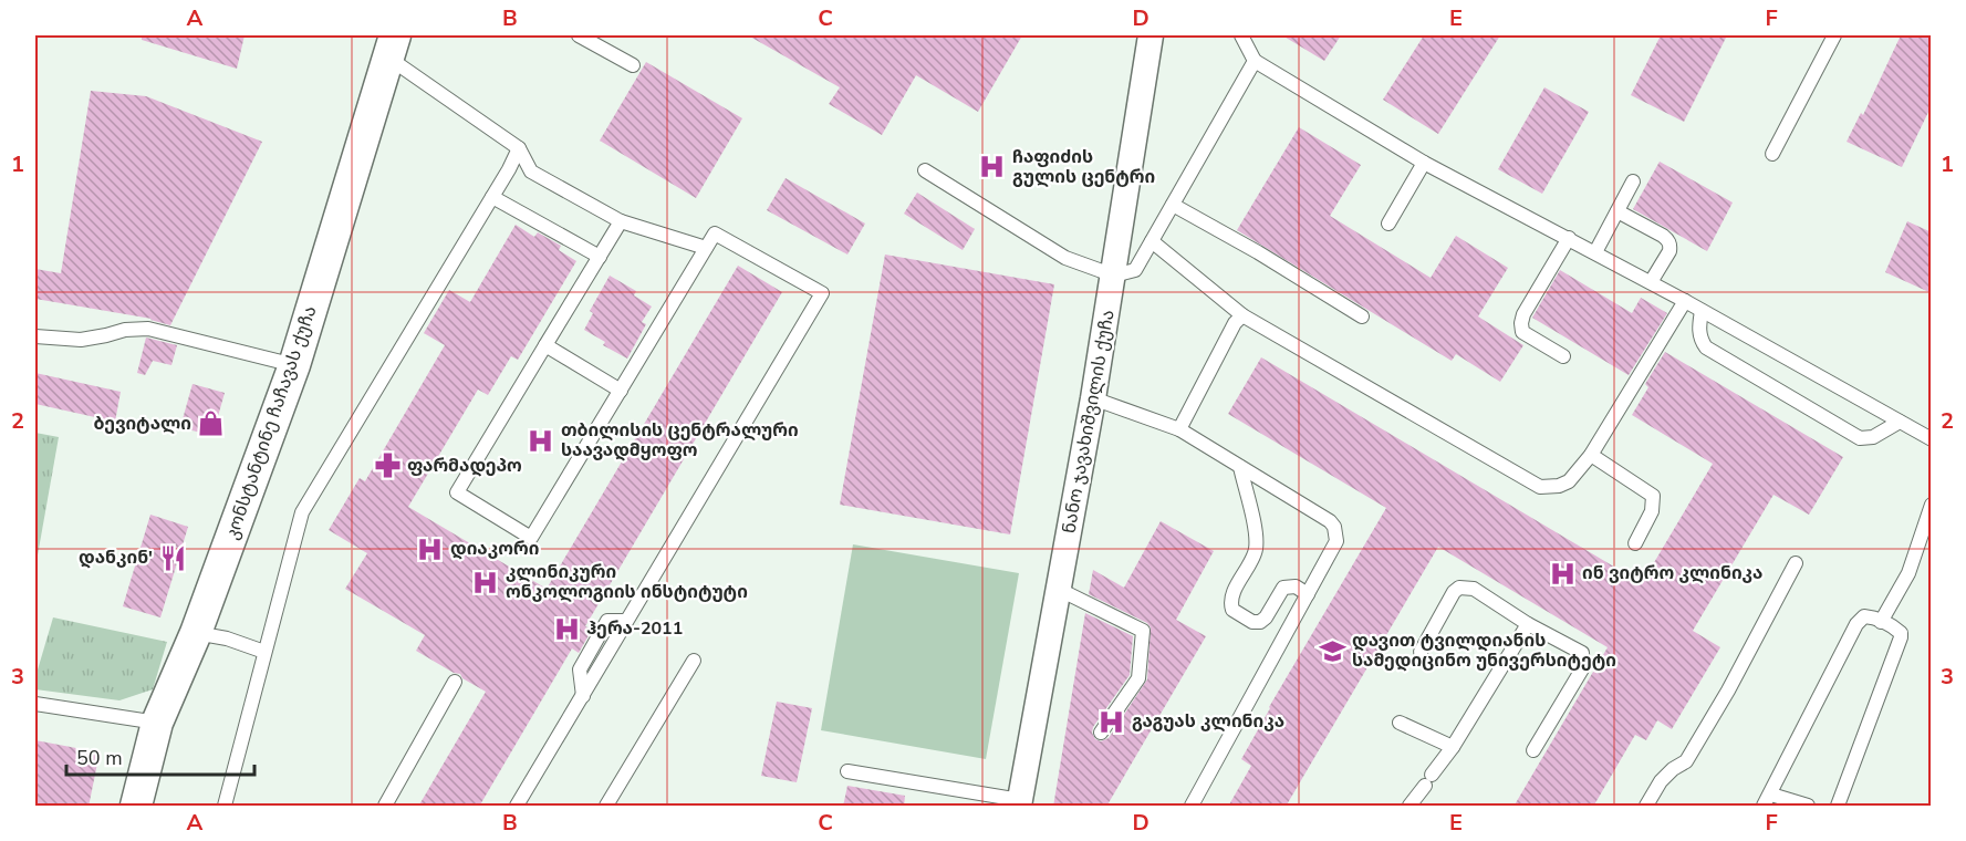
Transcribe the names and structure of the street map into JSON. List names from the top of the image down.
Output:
{
  "streets": {
    "street": ["ნანო ჯავახიშვილის ქუჩა", "კონსტანტინე ჩაჩავას ქუჩა"]
  },
  "places": {
    "hospital": [
      "ჩაფიძის გულის ცენტრი",
      "თბილისის ცენტრალური საავადმყოფო",
      "დიაკორი",
      "ინ ვიტრო კლინიკა",
      "კლინიკური ონკოლოგიის ინსტიტუტი",
      "ჰერა-2011",
      "გაგუას კლინიკა"
    ],
    "shop": ["ბევიტალი"],
    "pharmacy": ["ფარმადეპო"],
    "restaurant": ["დანკინ'"],
    "school or university": ["დავით ტვილდიანის სამედიცინო უნივერსიტეტი"]
  },
  "scale_bar": "50 m",
  "grid": {
    "columns": [
      "A",
      "B",
      "C",
      "D",
      "E",
      "F"
    ],
    "rows": ["1", "2", "3"]
  }
}
